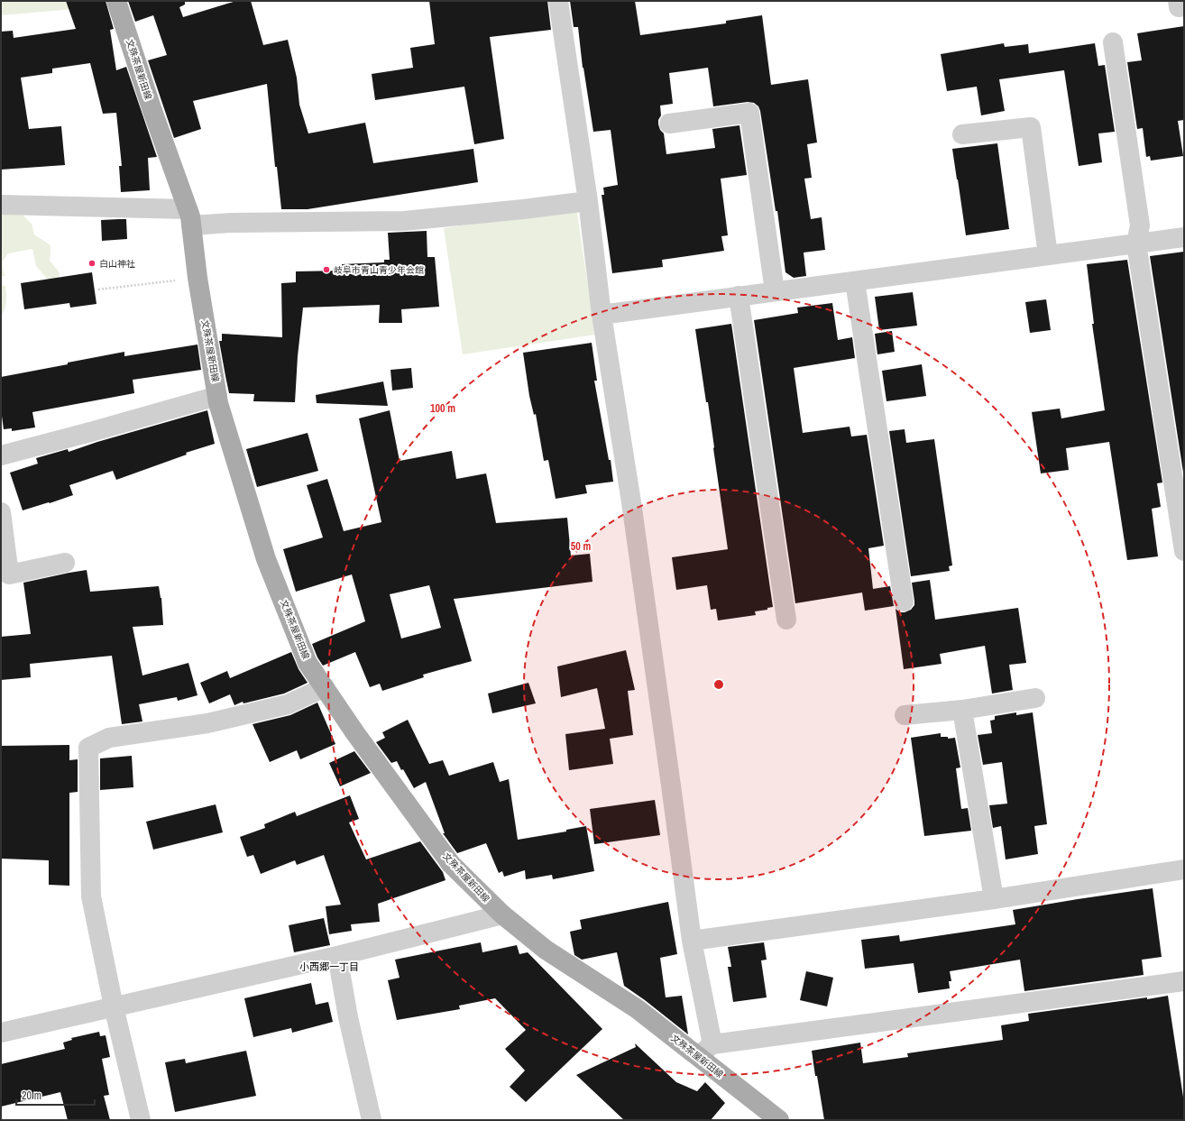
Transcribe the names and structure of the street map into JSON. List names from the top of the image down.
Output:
{
  "streets": {
    "main road": ["文殊茶屋新田線"]
  },
  "districts": ["小西郷一丁目"],
  "places": ["白山神社", "岐阜市青山青少年会館"],
  "scale_bar": "20 m",
  "rings": ["100 m", "50 m"]
}
